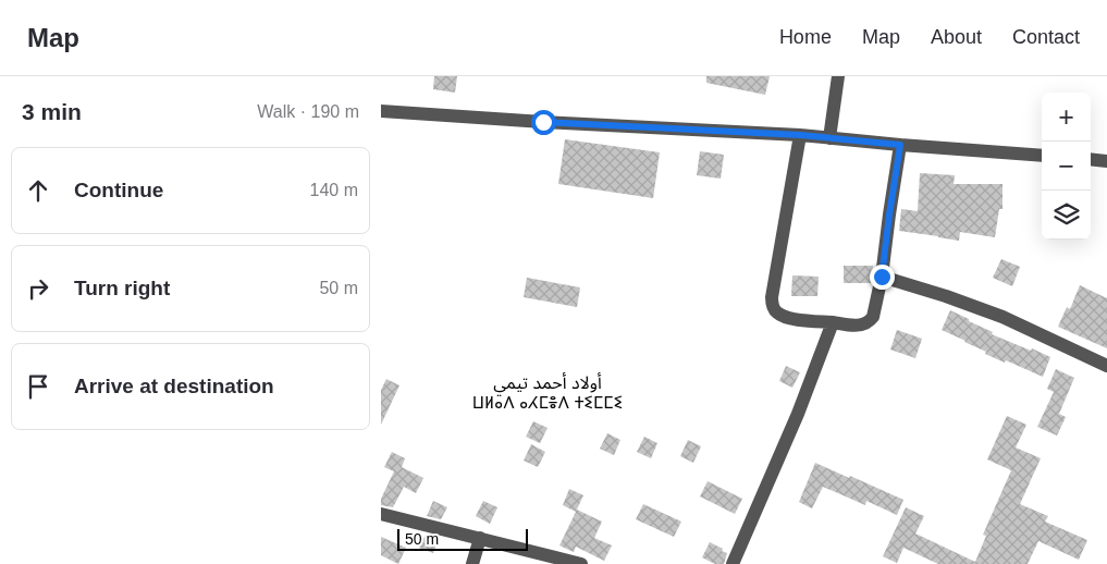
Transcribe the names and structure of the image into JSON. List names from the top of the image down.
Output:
{
  "districts": ["أولاد أحمد تيمي ⵡⵍⴰⴷ ⴰⵃⵎⴻⴷ ⵜⵉⵎⵎⵉ"],
  "scale_bar": "50 m",
  "page": {
    "header": "Map",
    "nav": [
      "Home",
      "Map",
      "About",
      "Contact"
    ],
    "heading": ["3 min", "Walk · 190 m"],
    "map_buttons": ["+", "−"],
    "list": [
      ["Continue", "140 m"],
      ["Turn right", "50 m"],
      "Arrive at destination"
    ],
    "scale": "50 m"
  }
}
